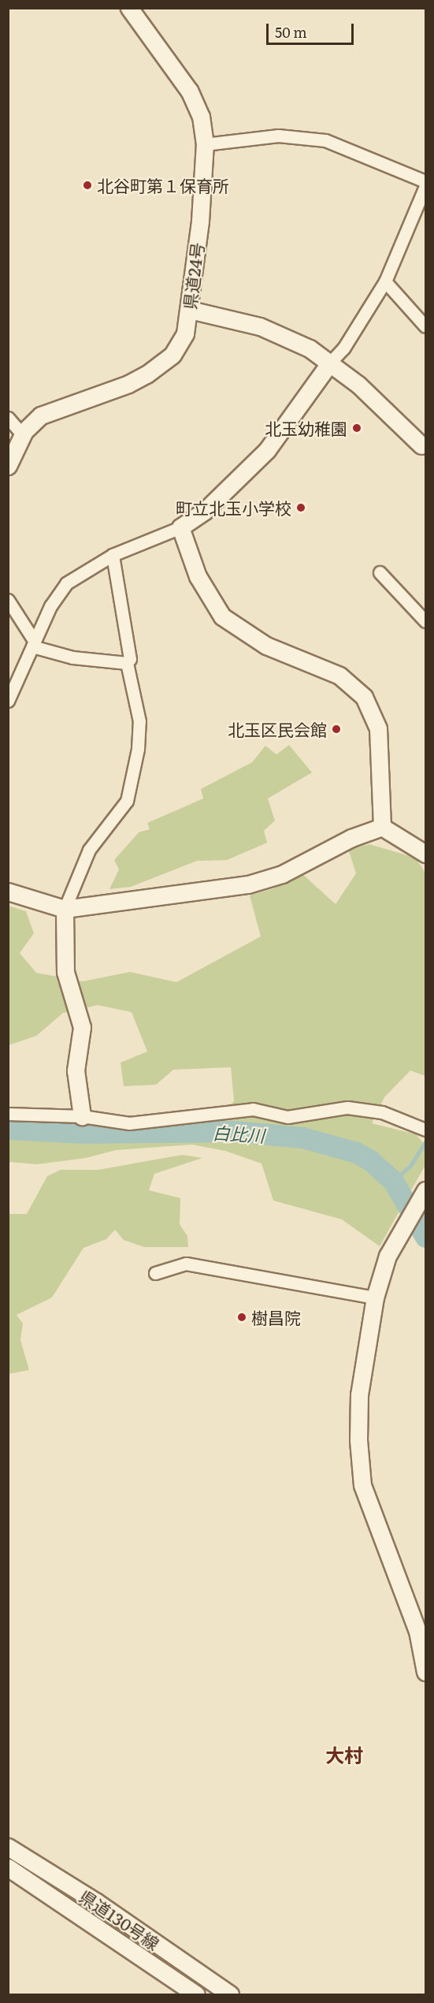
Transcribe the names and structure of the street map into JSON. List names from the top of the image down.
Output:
{
  "streets": {
    "street": ["県道24号", "県道130号線"]
  },
  "districts": ["大村"],
  "water": ["白比川"],
  "places": [
    "北谷町第１保育所",
    "北玉幼稚園",
    "町立北玉小学校",
    "北玉区民会館",
    "樹昌院"
  ],
  "scale_bar": "50 m"
}
